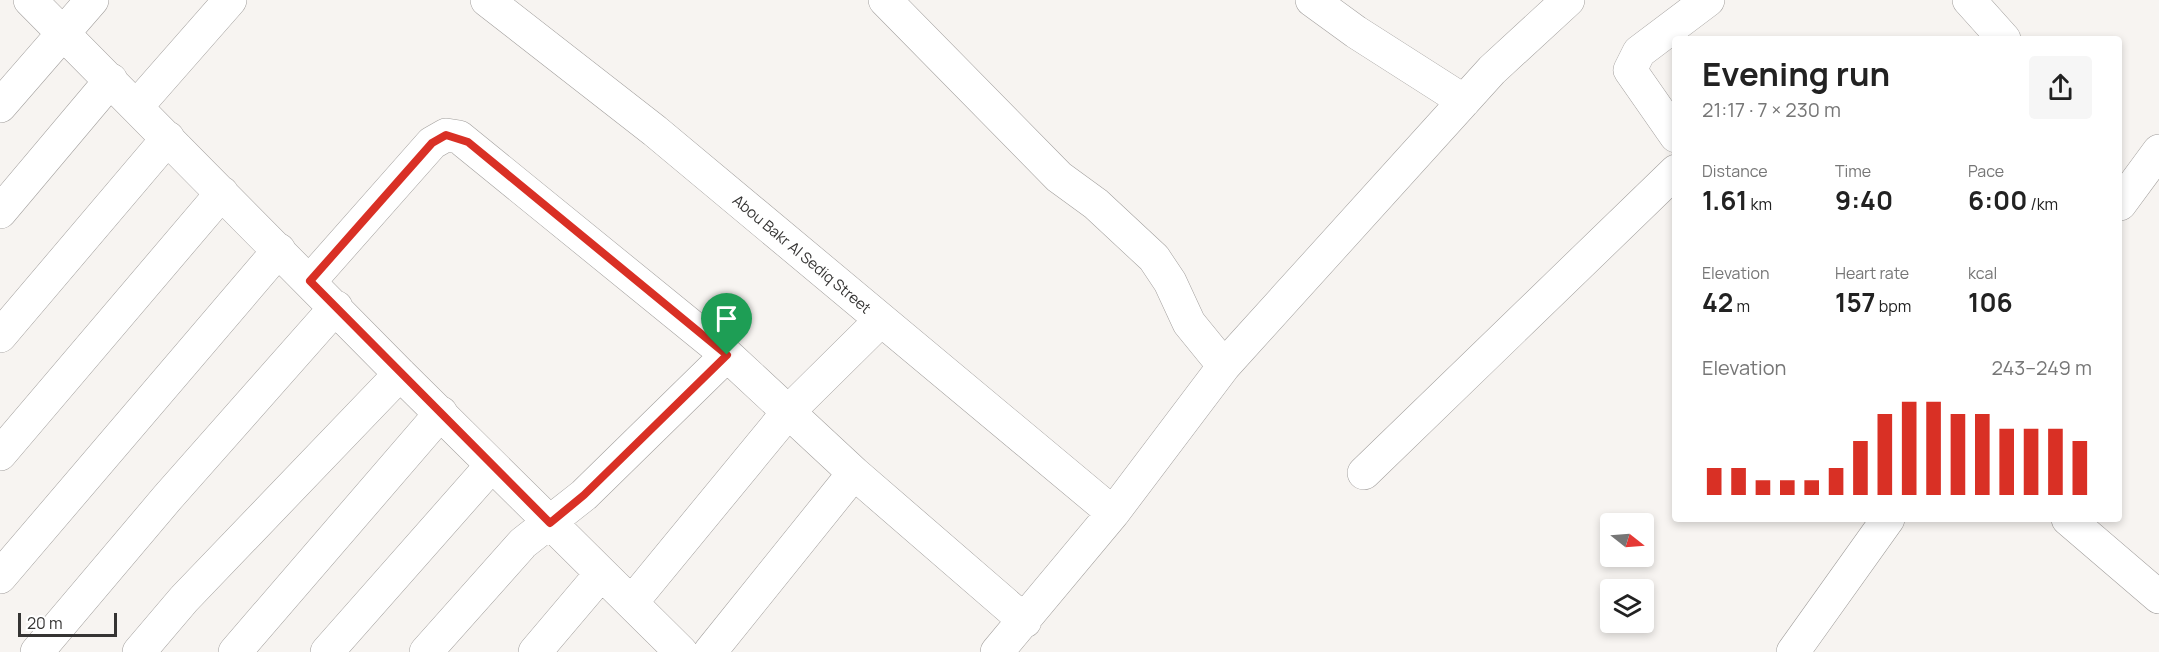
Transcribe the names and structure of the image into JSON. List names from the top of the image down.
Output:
{
  "streets": {
    "street": ["Abou Bakr Al Sediq Street"]
  },
  "scale_bar": "20 m",
  "north": "right",
  "page": {
    "heading": ["Evening run", "21:17 · 7 × 230 m"],
    "stats": [
      ["Distance", "1.61 km"],
      ["Time", "9:40"],
      ["Pace", "6:00 /km"],
      ["Elevation", "42 m"],
      ["Heart rate", "157 bpm"],
      ["kcal", "106"]
    ],
    "chart": ["Elevation", "243–249 m"],
    "scale": "20 m"
  }
}
